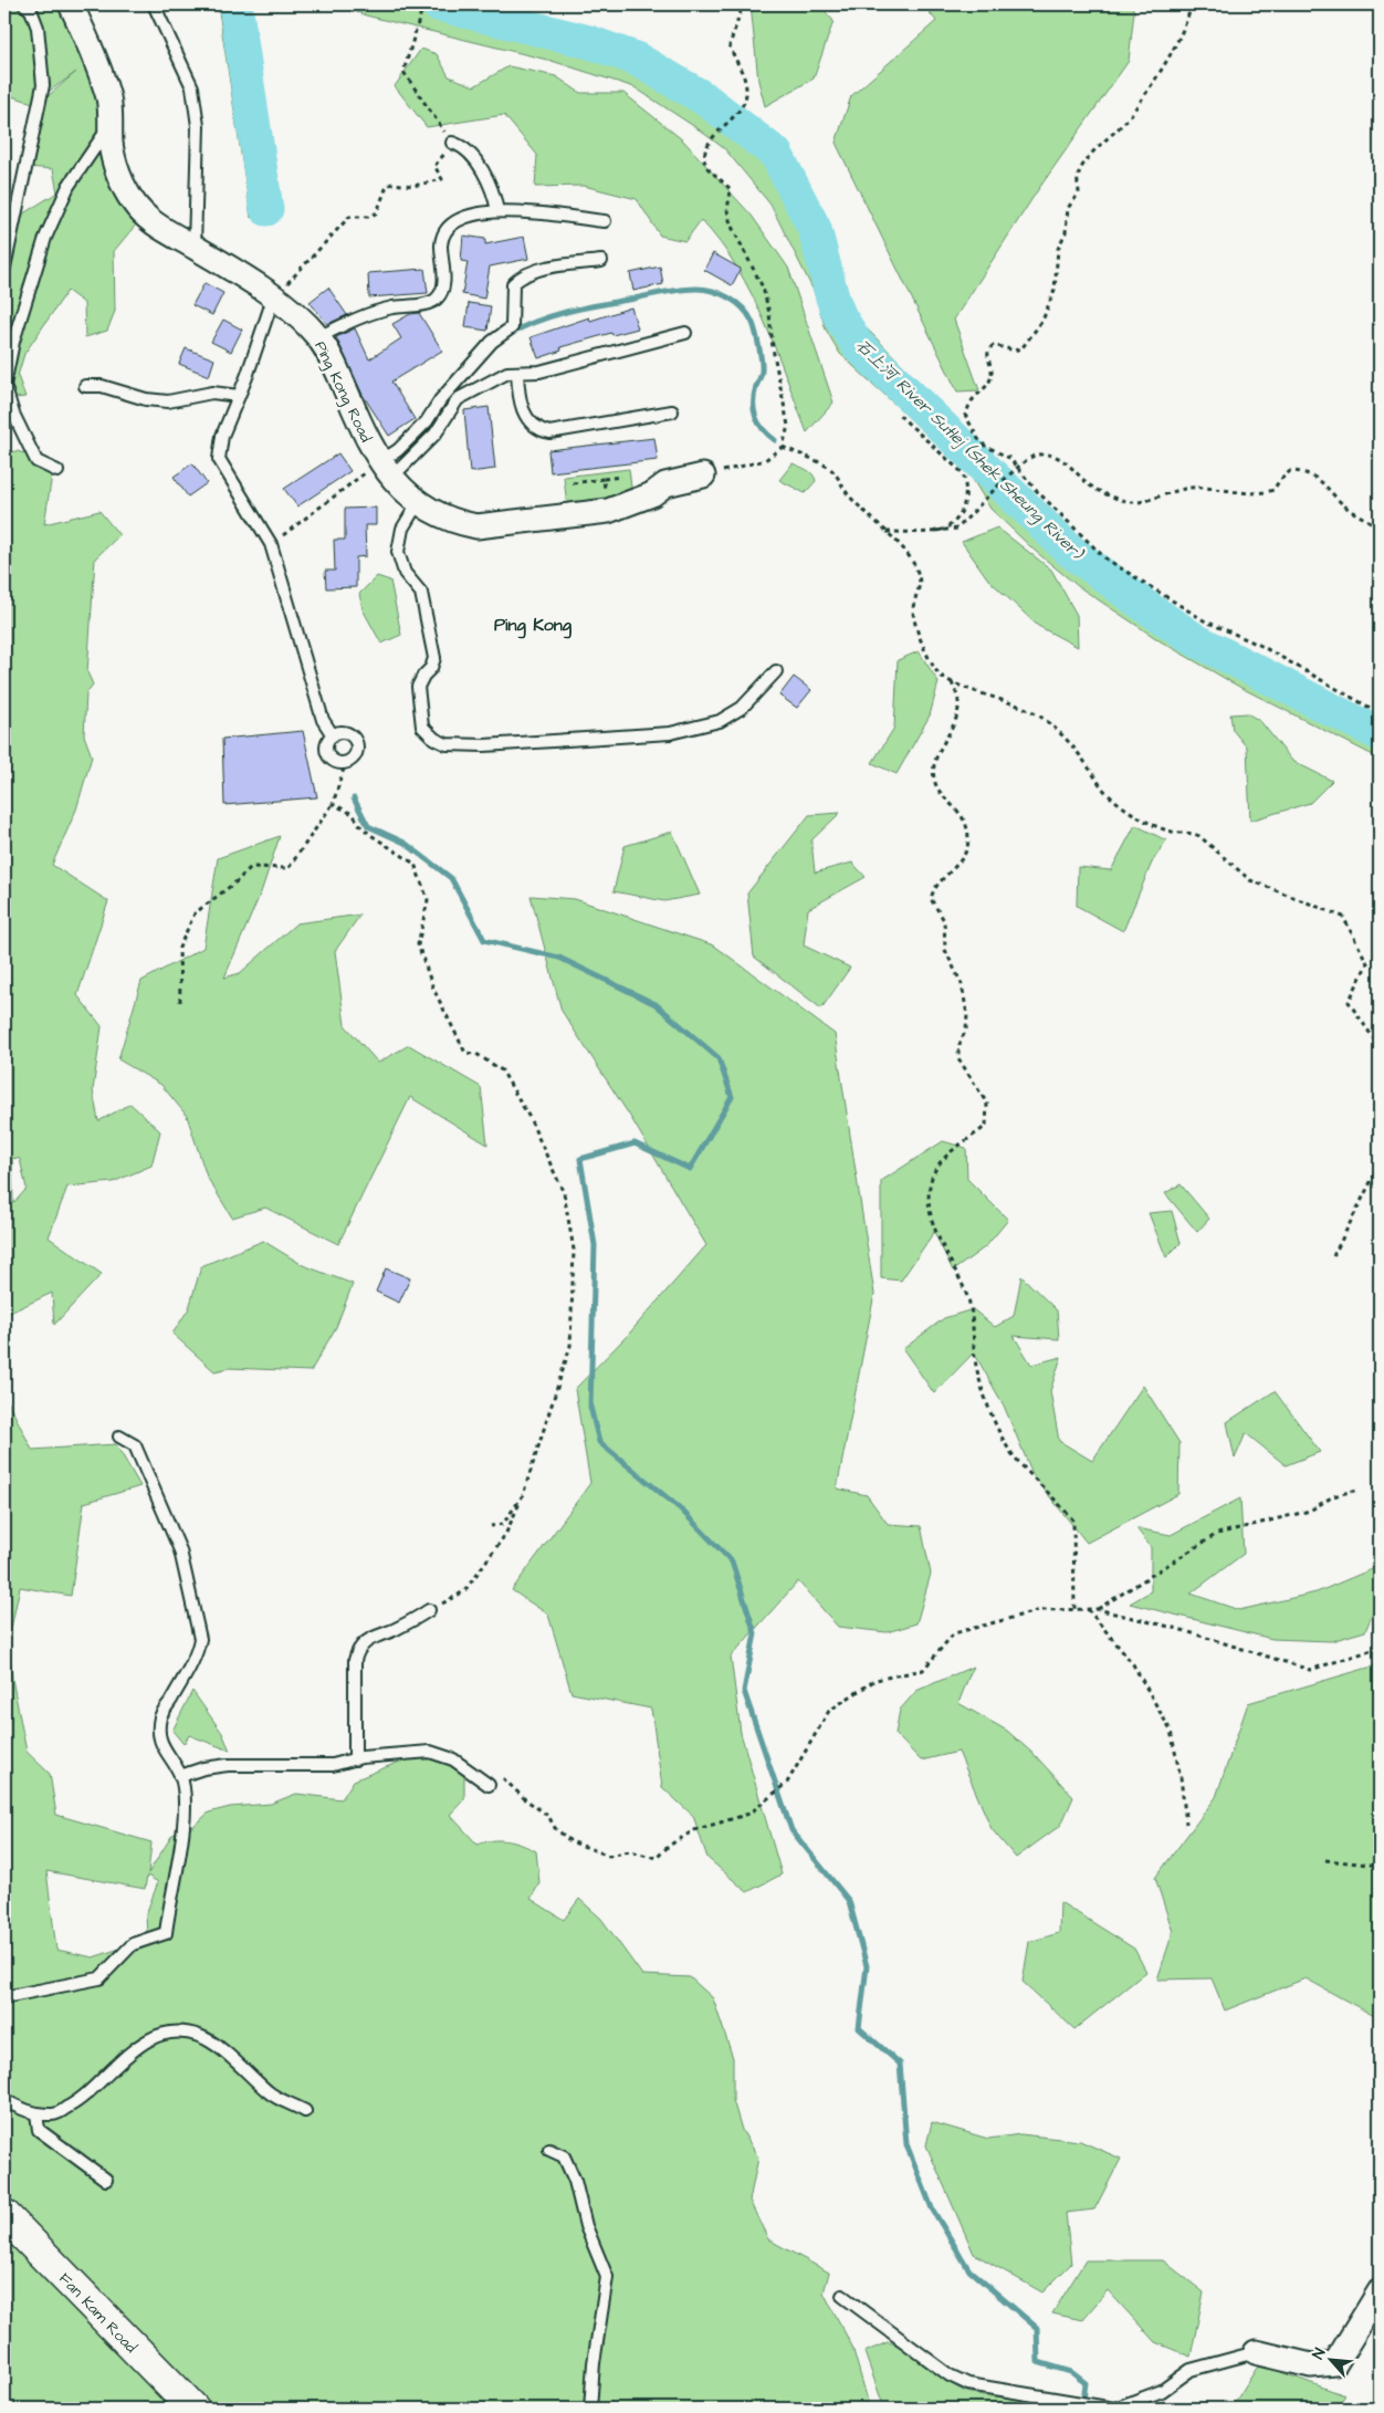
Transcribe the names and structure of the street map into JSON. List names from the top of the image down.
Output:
{
  "streets": {
    "main road": ["Fan Kam Road"],
    "street": ["Ping Kong Road"]
  },
  "districts": ["Ping Kong"],
  "water": ["石上河 River Sutlej (Shek Sheung River)"],
  "north": "top left"
}
